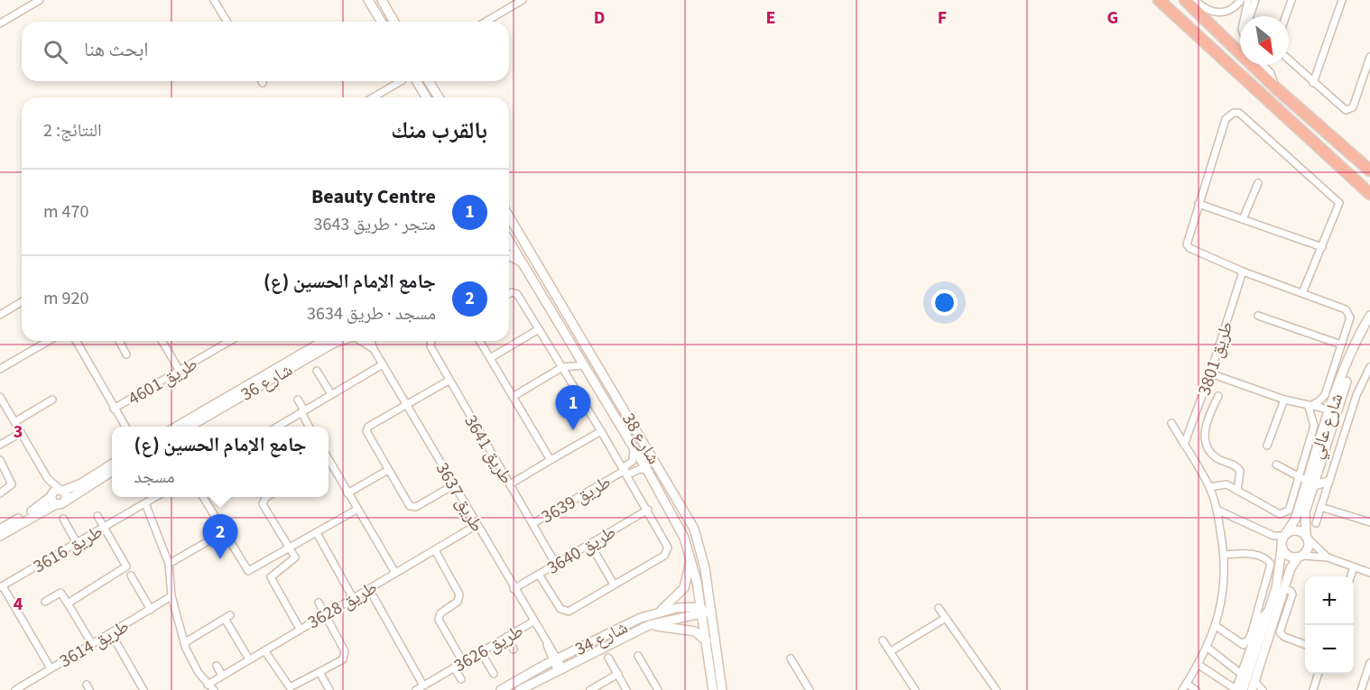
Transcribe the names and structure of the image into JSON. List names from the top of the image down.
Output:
{
  "streets": {
    "street": [
      "طريق 3801",
      "طريق 4601",
      "شارع 36",
      "شارع عالي",
      "شارع 38",
      "طريق 3641",
      "طريق 3637",
      "طريق 3639",
      "طريق 3616",
      "طريق 3640",
      "طريق 3628",
      "شارع 34",
      "طريق 3614",
      "طريق 3626"
    ]
  },
  "crossings": [
    ["شارع 38", "شارع 34"],
    ["طريق 3641", "طريق 3639"],
    ["طريق 3641", "طريق 3640"],
    ["طريق 3637", "طريق 3640"],
    ["طريق 3637", "طريق 3628"],
    ["طريق 3637", "شارع 34"],
    ["طريق 3637", "طريق 3626"],
    ["طريق 3639", "طريق 3640"]
  ],
  "north": "bottom right",
  "page": {
    "search": "ابحث هنا",
    "heading": ["بالقرب منك", "النتائج: 2"],
    "list": [
      {
        "mark": "1",
        "name": "Beauty Centre",
        "note": "متجر · طريق 3643",
        "value": "470 m"
      },
      {
        "mark": "2",
        "name": "جامع الإمام الحسين (ع)",
        "note": "مسجد · طريق 3634",
        "value": "920 m"
      }
    ],
    "pins": ["1", "2"],
    "popup": ["جامع الإمام الحسين (ع)", "مسجد"],
    "map_buttons": ["+", "−"]
  },
  "grid": {
    "columns": [
      "D",
      "E",
      "F",
      "G"
    ],
    "rows": ["3", "4"]
  }
}
